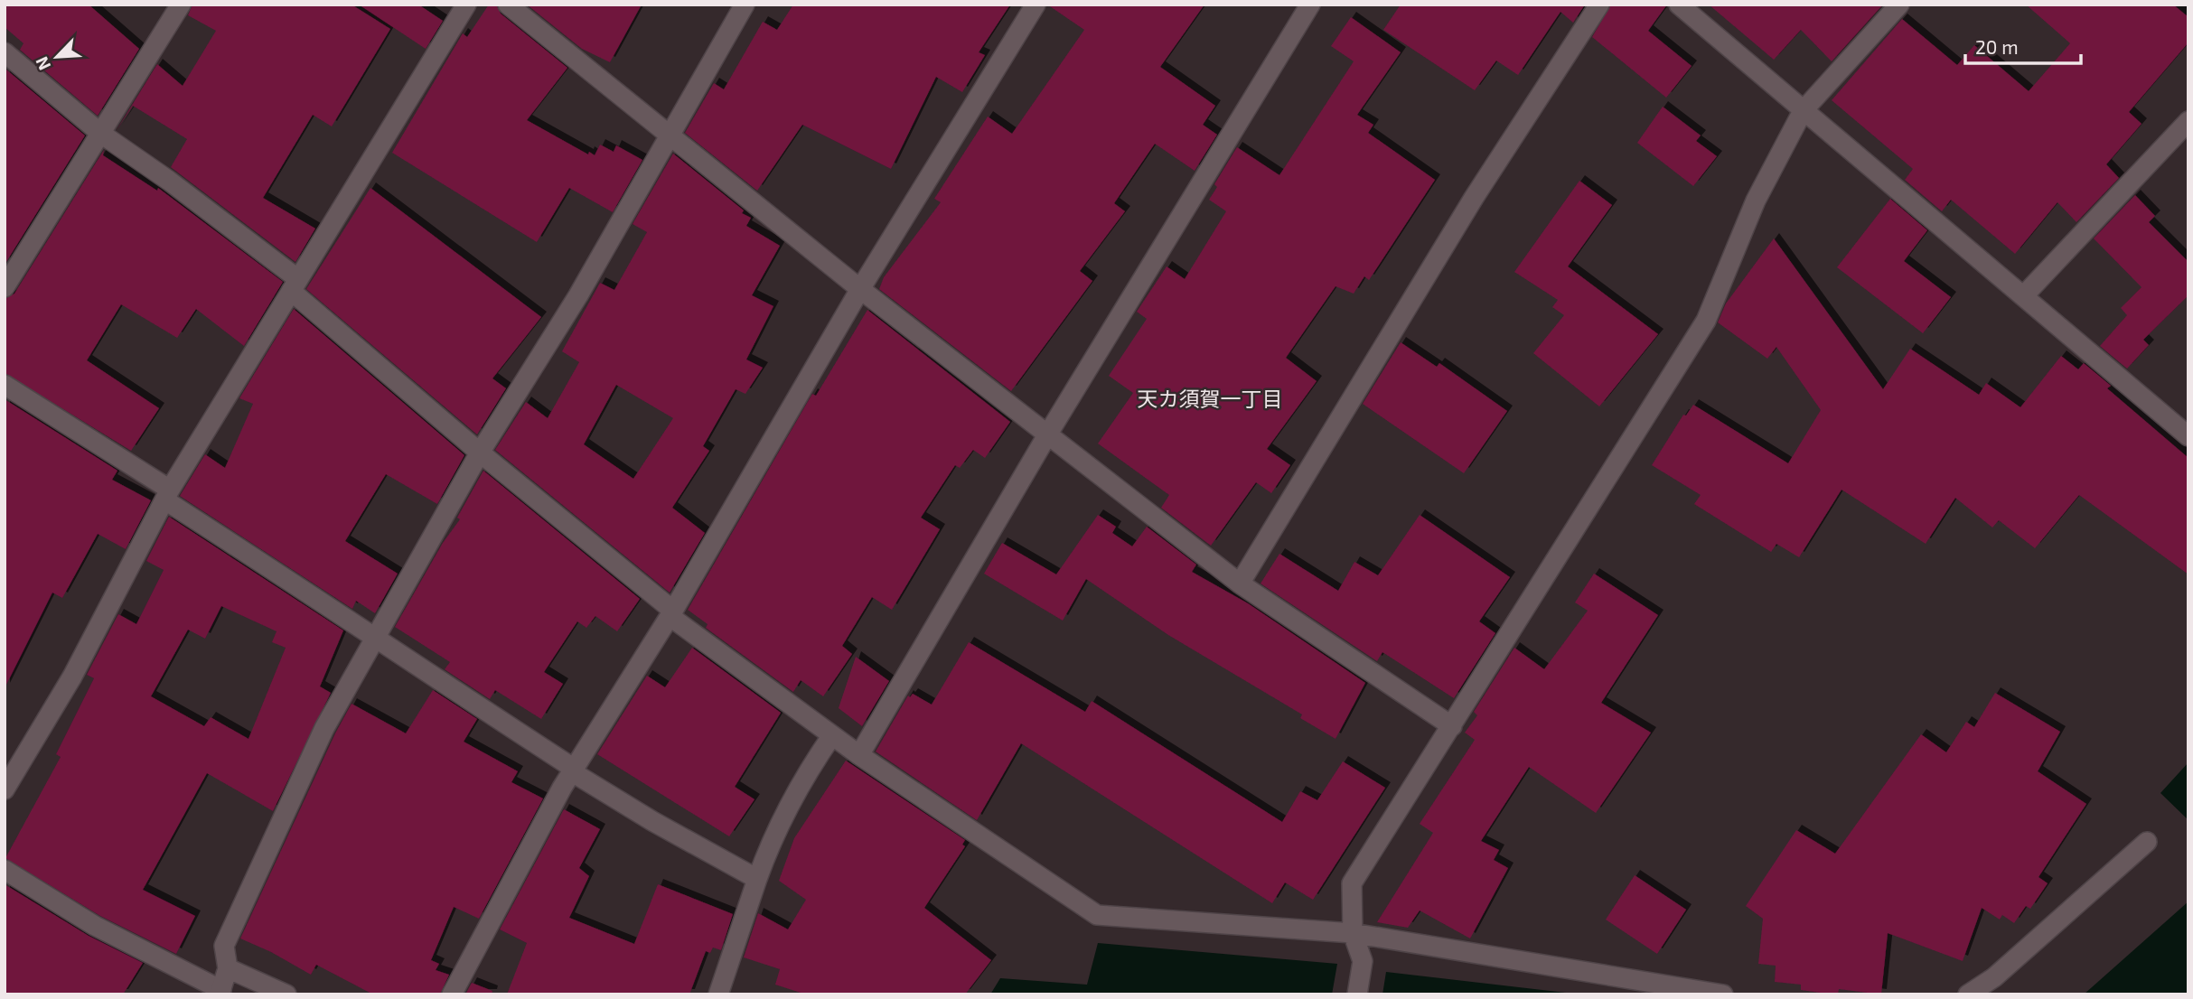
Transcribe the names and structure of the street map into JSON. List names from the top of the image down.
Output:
{
  "districts": ["天カ須賀一丁目"],
  "scale_bar": "20 m",
  "north": "bottom left"
}
